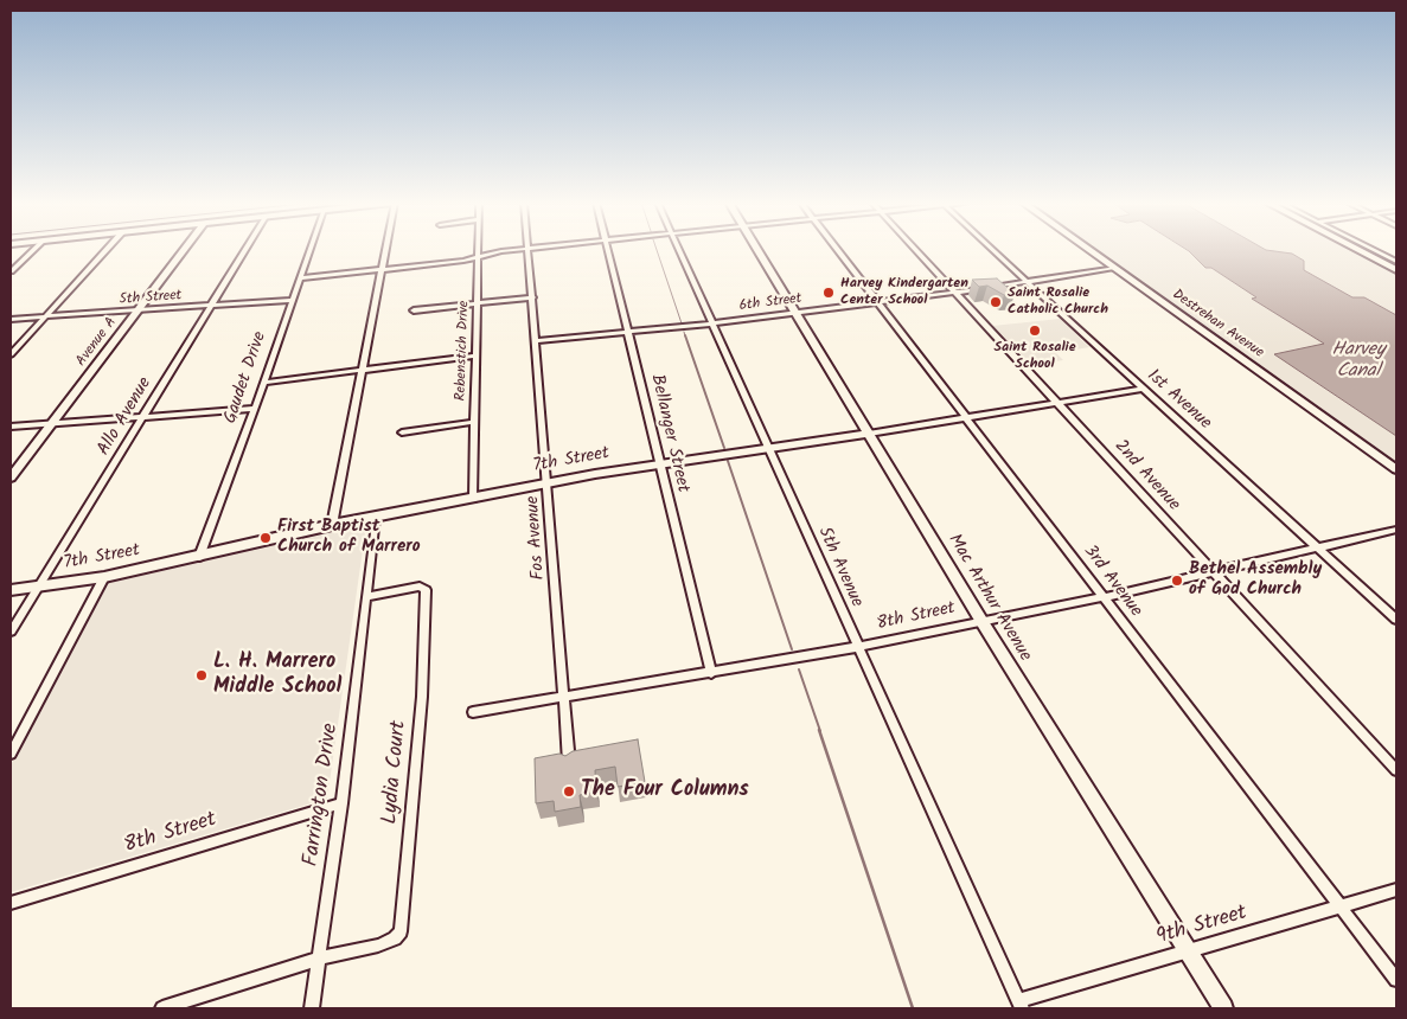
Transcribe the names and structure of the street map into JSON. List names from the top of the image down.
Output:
{
  "streets": {
    "street": [
      "5th Street",
      "6th Street",
      "Destrehan Avenue",
      "Avenue A",
      "Rebenstich Drive",
      "Gaudet Drive",
      "1st Avenue",
      "Allo Avenue",
      "Bellanger Street",
      "7th Street",
      "2nd Avenue",
      "Fos Avenue",
      "5th Avenue",
      "3rd Avenue",
      "Mac Arthur Avenue",
      "8th Street",
      "Lydia Court",
      "Farrington Drive",
      "9th Street"
    ]
  },
  "crossings": [
    ["5th Street", "Avenue A"],
    ["5th Street", "Gaudet Drive"],
    ["5th Street", "Allo Avenue"],
    ["6th Street", "Destrehan Avenue"],
    ["6th Street", "1st Avenue"],
    ["6th Street", "Bellanger Street"],
    ["6th Street", "2nd Avenue"],
    ["6th Street", "Fos Avenue"],
    ["6th Street", "5th Avenue"],
    ["6th Street", "3rd Avenue"],
    ["6th Street", "Mac Arthur Avenue"],
    ["Rebenstich Drive", "7th Street"],
    ["Gaudet Drive", "7th Street"],
    ["1st Avenue", "7th Street"],
    ["1st Avenue", "8th Street"],
    ["Allo Avenue", "7th Street"],
    ["Bellanger Street", "7th Street"],
    ["Bellanger Street", "8th Street"],
    ["7th Street", "2nd Avenue"],
    ["7th Street", "Fos Avenue"],
    ["7th Street", "5th Avenue"],
    ["7th Street", "3rd Avenue"],
    ["7th Street", "Mac Arthur Avenue"],
    ["7th Street", "Farrington Drive"],
    ["2nd Avenue", "8th Street"],
    ["Fos Avenue", "8th Street"],
    ["5th Avenue", "8th Street"],
    ["5th Avenue", "9th Street"],
    ["3rd Avenue", "8th Street"],
    ["3rd Avenue", "9th Street"],
    ["Mac Arthur Avenue", "8th Street"],
    ["Mac Arthur Avenue", "9th Street"],
    ["8th Street", "Farrington Drive"],
    ["Lydia Court", "Farrington Drive"]
  ],
  "water": ["Harvey Canal"],
  "places": [
    "Harvey Kindergarten Center School",
    "Saint Rosalie Catholic Church",
    "Saint Rosalie School",
    "First Baptist Church of Marrero",
    "Bethel Assembly of God Church",
    "L. H. Marrero Middle School",
    "The Four Columns"
  ]
}
